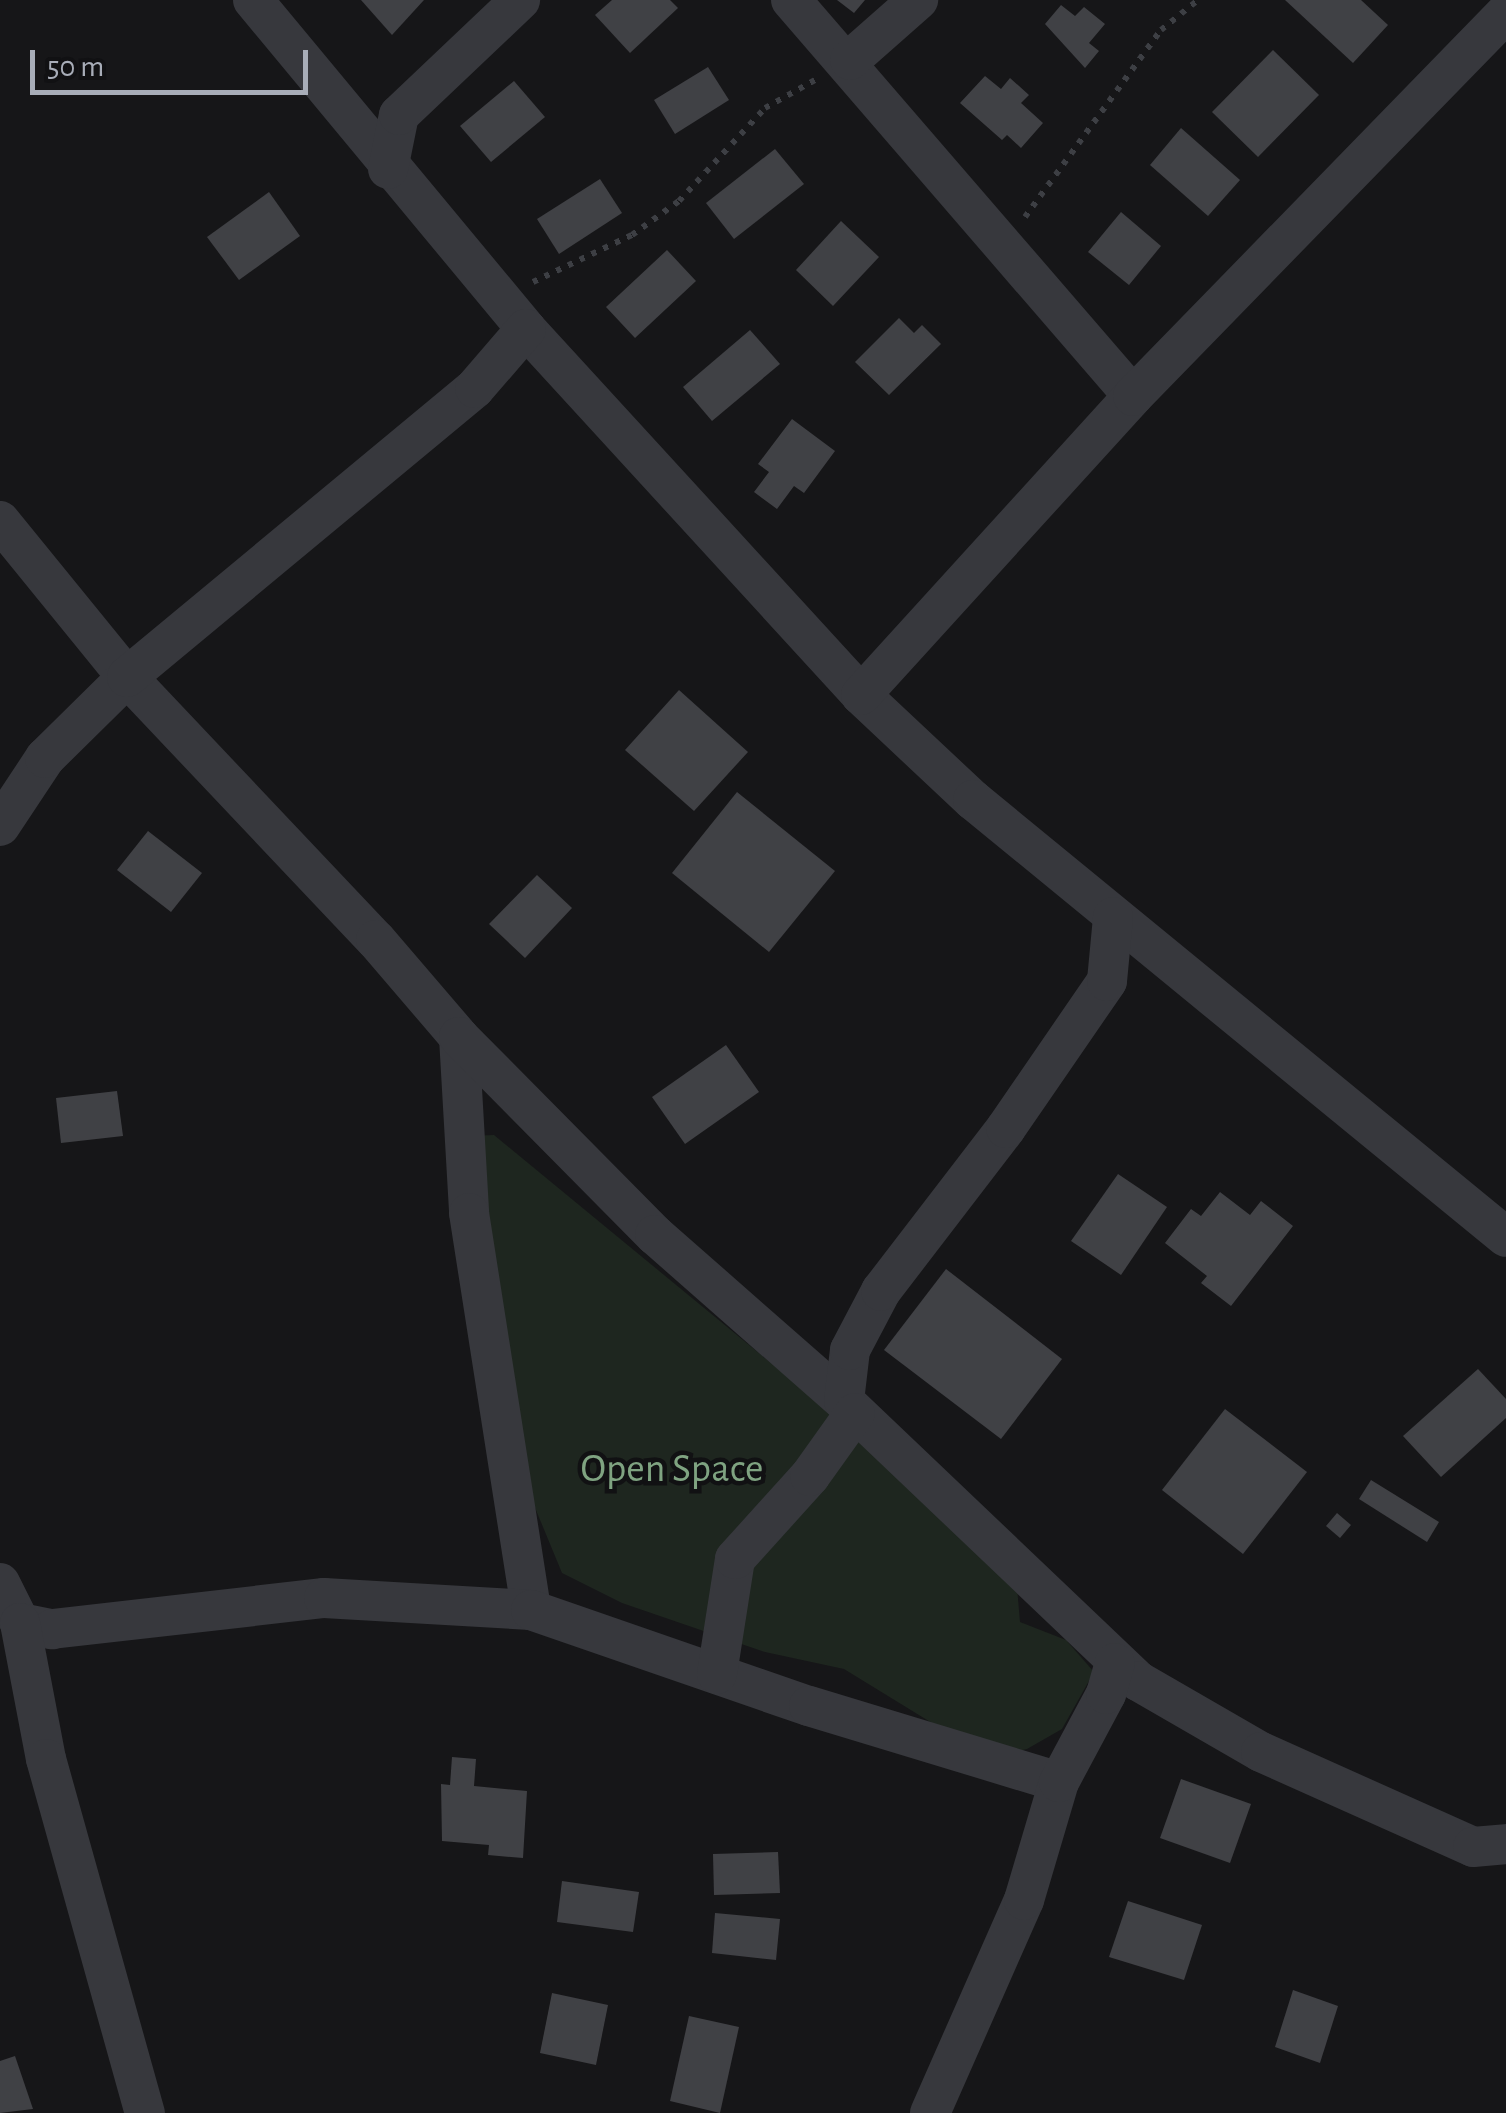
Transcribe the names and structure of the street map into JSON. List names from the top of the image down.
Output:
{
  "parks": ["Open Space"],
  "scale_bar": "50 m"
}
